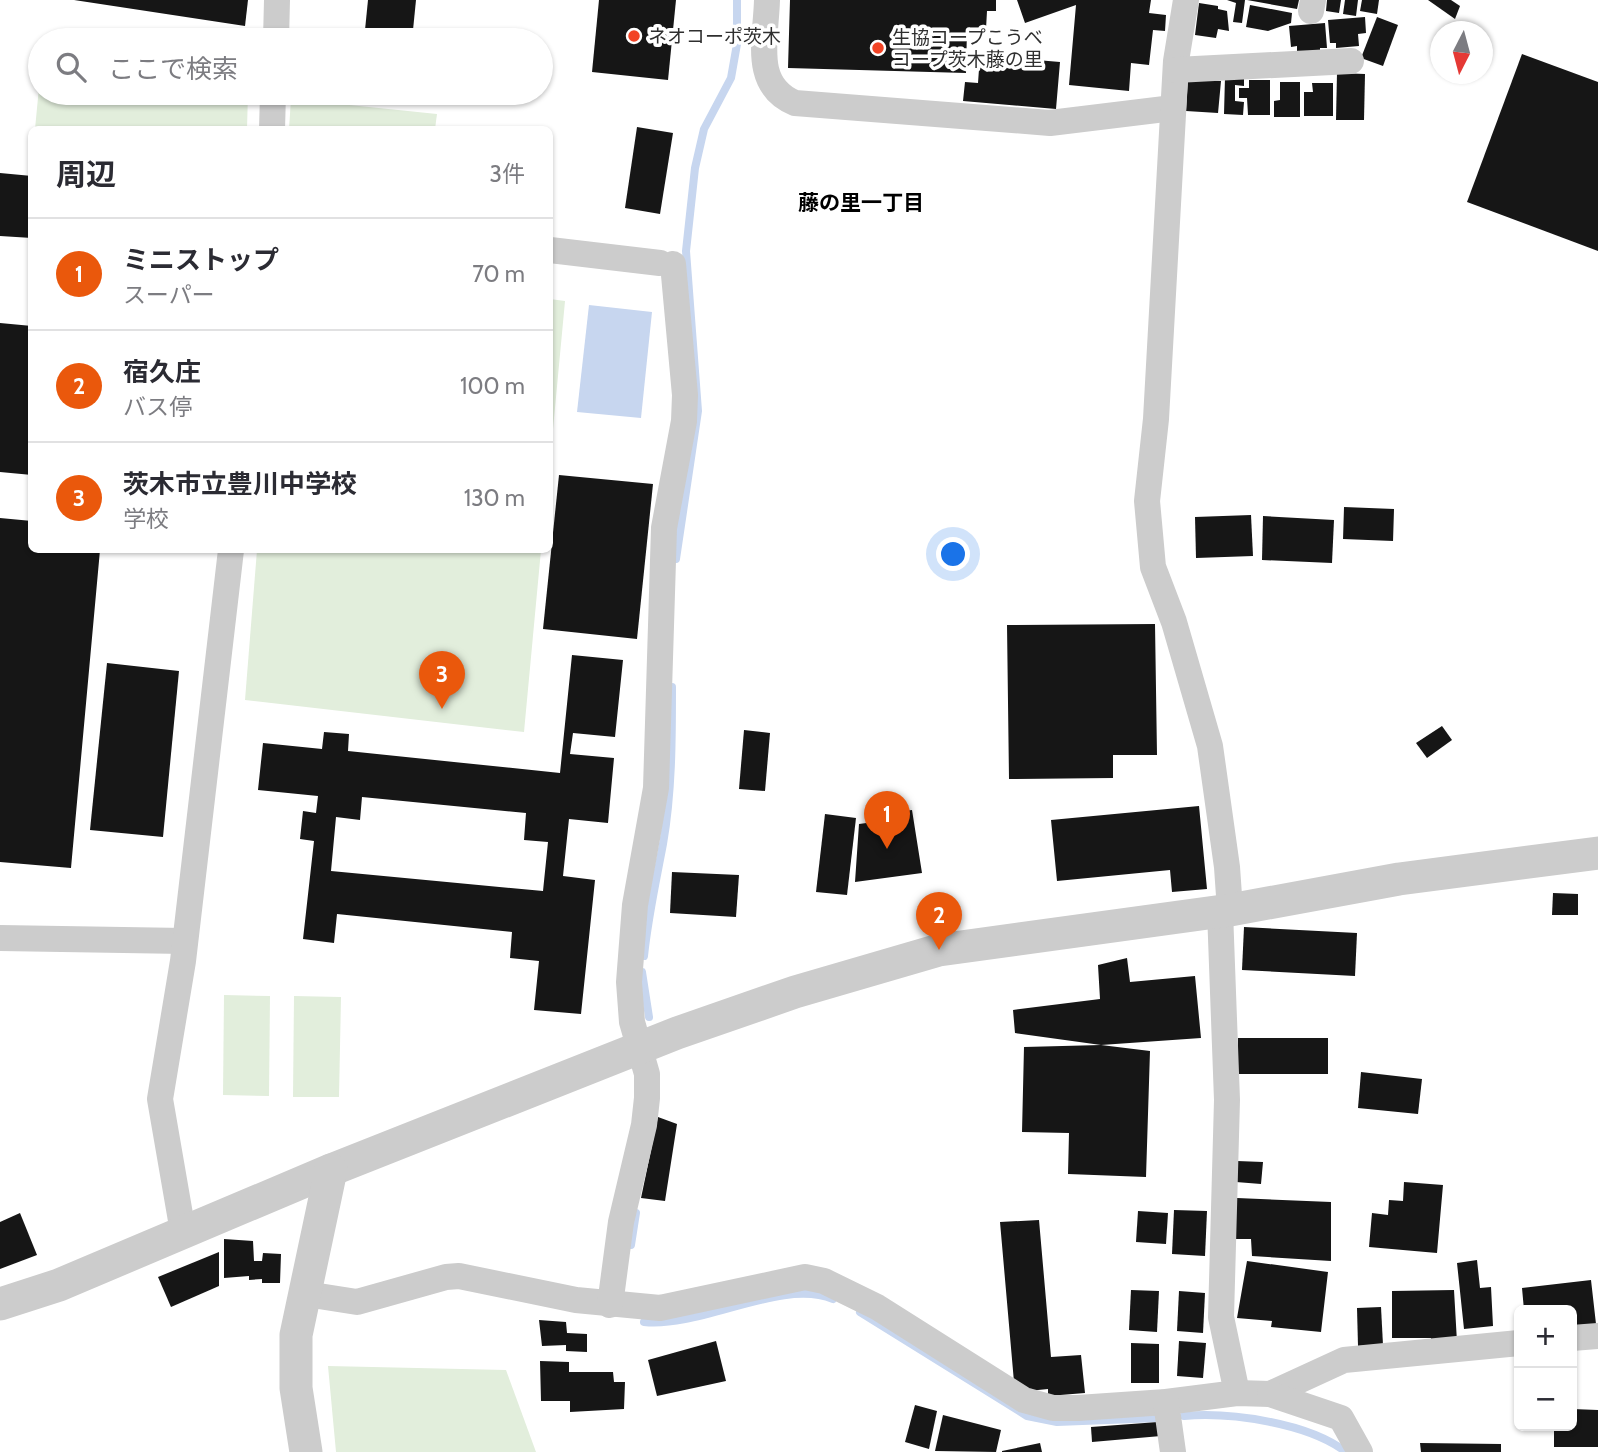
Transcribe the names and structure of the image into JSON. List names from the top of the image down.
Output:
{
  "districts": ["藤の里一丁目"],
  "places": ["ネオコーポ茨木", "生協コープこうべ コープ茨木藤の里"],
  "north": "bottom",
  "page": {
    "search": "ここで検索",
    "heading": ["周辺", "3件"],
    "list": [
      {
        "mark": "1",
        "name": "ミニストップ",
        "note": "スーパー",
        "value": "70 m"
      },
      {
        "mark": "2",
        "name": "宿久庄",
        "note": "バス停",
        "value": "100 m"
      },
      {
        "mark": "3",
        "name": "茨木市立豊川中学校",
        "note": "学校",
        "value": "130 m"
      }
    ],
    "pins": ["3", "1", "2"],
    "map_buttons": ["+", "−"]
  }
}
